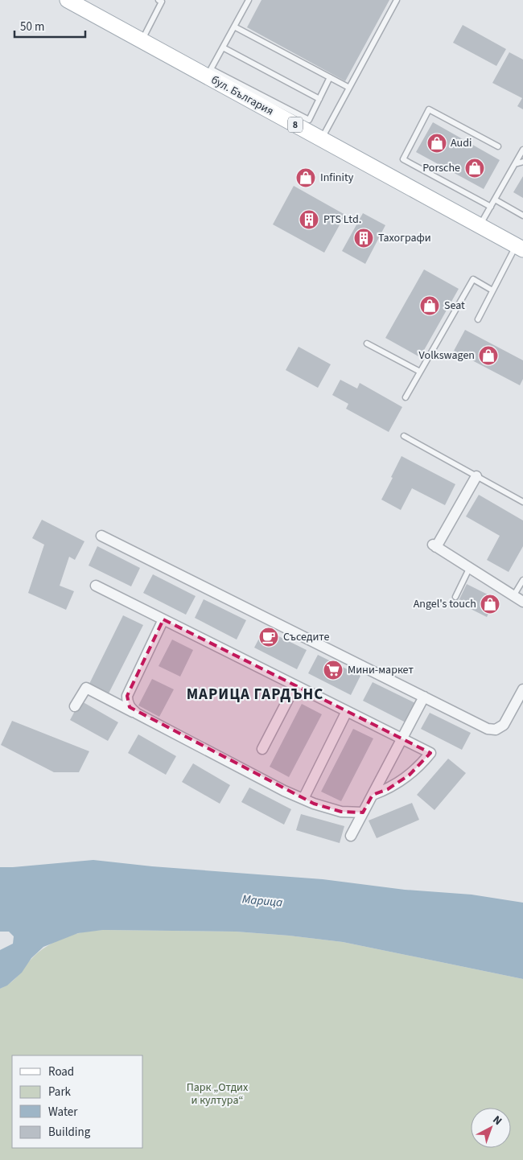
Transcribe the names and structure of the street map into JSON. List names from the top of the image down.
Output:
{
  "streets": {
    "main road": ["бул. България", "8"]
  },
  "districts": ["МАРИЦА ГАРДЪНС"],
  "water": ["Марица"],
  "parks": ["Парк „Отдих и култура“"],
  "places": {
    "shop": [
      "Audi",
      "Porsche",
      "Infinity",
      "Seat",
      "Volkswagen",
      "Angel's touch"
    ],
    "building": ["PTS Ltd.", "Тахографи"],
    "cafe": ["Съседите"],
    "supermarket": ["Мини-маркет"]
  },
  "legend": [
    "Road",
    "Park",
    "Water",
    "Building"
  ],
  "scale_bar": "50 m",
  "north": "top right"
}
